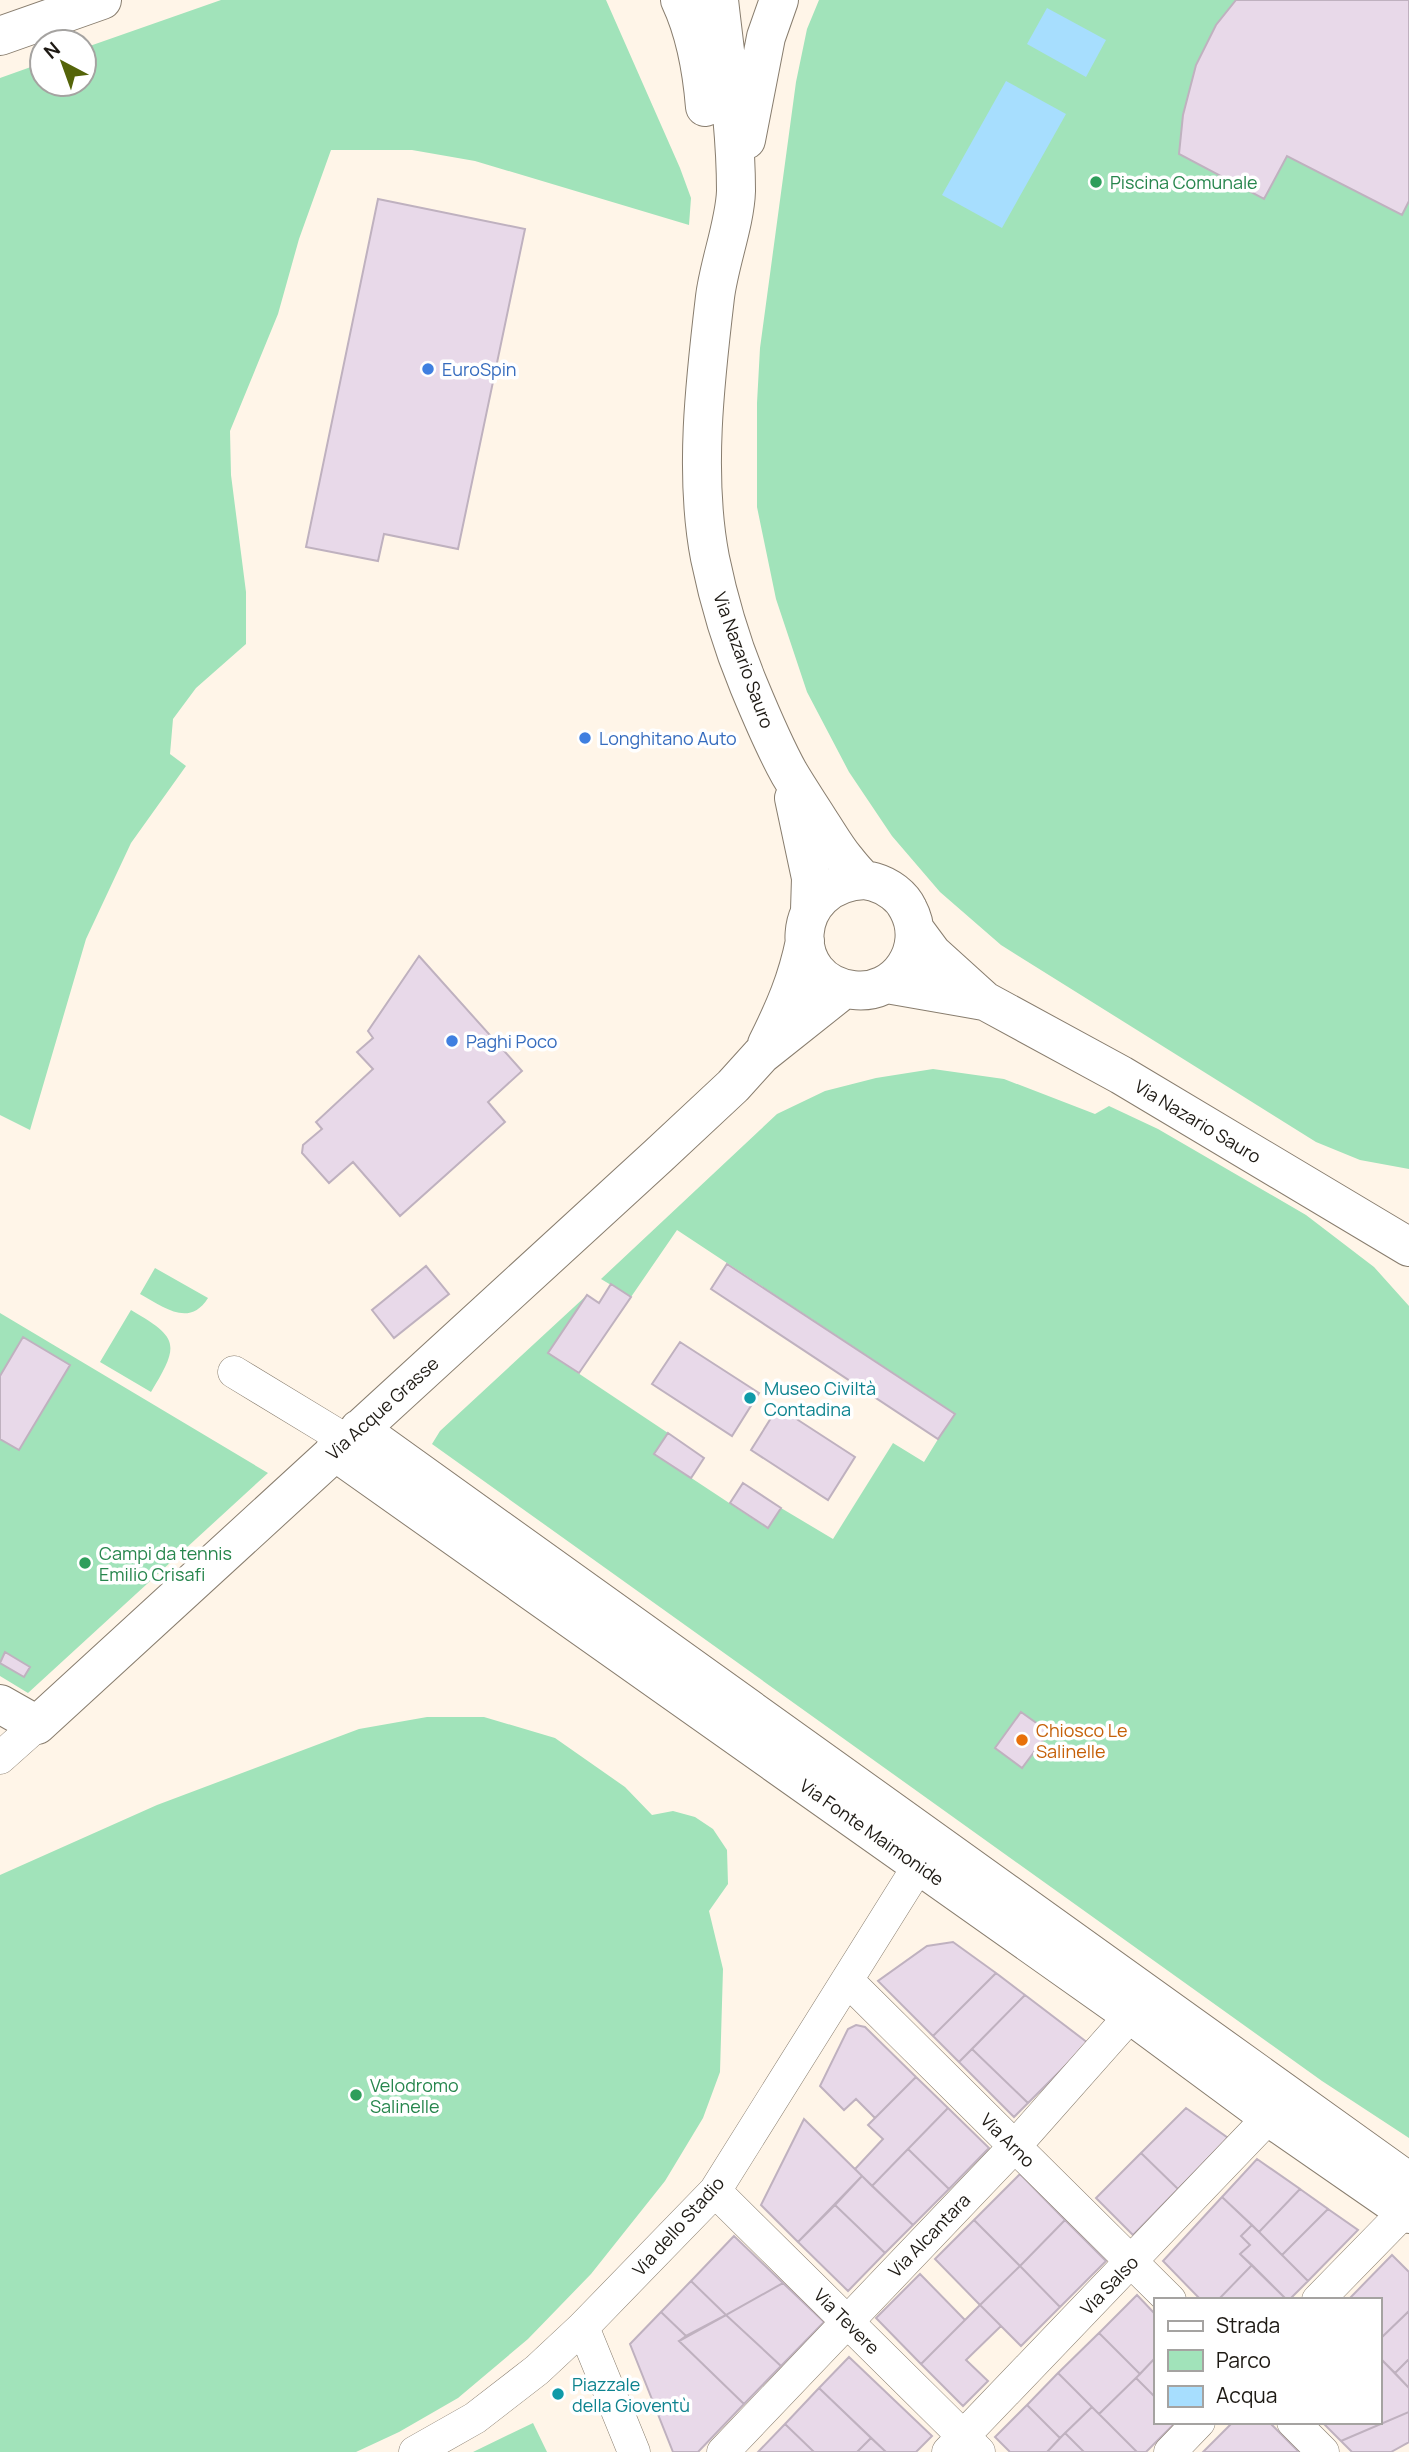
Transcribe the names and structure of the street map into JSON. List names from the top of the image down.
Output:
{
  "streets": {
    "street": [
      "Via Nazario Sauro",
      "Via Acque Grasse",
      "Via Fonte Maimonide",
      "Via Arno",
      "Via dello Stadio",
      "Via Alcantara",
      "Via Salso",
      "Via Tevere"
    ]
  },
  "crossings": [
    ["Via Acque Grasse", "Via Fonte Maimonide"],
    ["Via Fonte Maimonide", "Via dello Stadio"],
    ["Via Fonte Maimonide", "Via Alcantara"],
    ["Via Fonte Maimonide", "Via Salso"],
    ["Via Arno", "Via dello Stadio"],
    ["Via Arno", "Via Alcantara"],
    ["Via Arno", "Via Salso"],
    ["Via dello Stadio", "Via Tevere"],
    ["Via Alcantara", "Via Tevere"],
    ["Via Salso", "Via Tevere"]
  ],
  "places": [
    "Piscina Comunale",
    "EuroSpin",
    "Longhitano Auto",
    "Paghi Poco",
    "Museo Civiltà Contadina",
    "Campi da tennis Emilio Crisafi",
    "Chiosco Le Salinelle",
    "Velodromo Salinelle",
    "Piazzale della Gioventù"
  ],
  "legend": ["Strada", "Parco", "Acqua"],
  "north": "top left"
}
